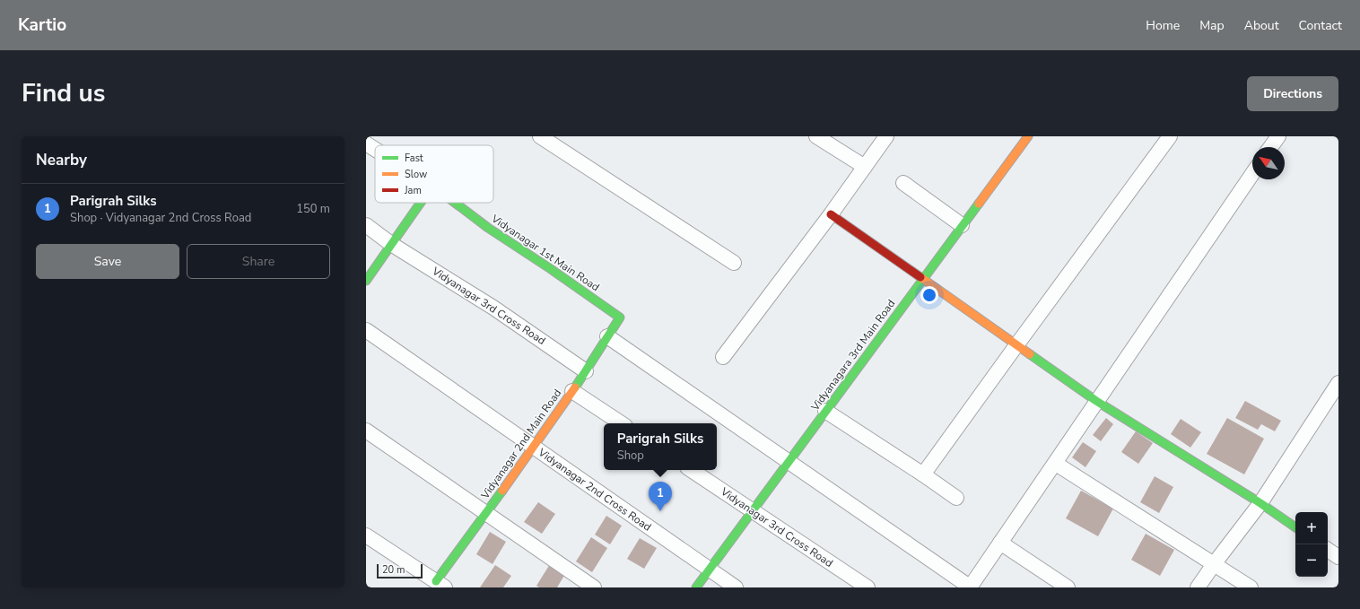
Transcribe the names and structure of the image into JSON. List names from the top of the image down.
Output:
{
  "streets": {
    "street": [
      "Vidyanagar 1st Main Road",
      "Vidyanagar 3rd Cross Road",
      "Vidyanagara 3rd Main Road",
      "Vidyanagar 2nd Main Road",
      "Vidyanagar 2nd Cross Road"
    ]
  },
  "crossings": [
    ["Vidyanagar 1st Main Road", "Vidyanagar 2nd Main Road"],
    ["Vidyanagar 3rd Cross Road", "Vidyanagara 3rd Main Road"],
    ["Vidyanagar 3rd Cross Road", "Vidyanagar 2nd Main Road"],
    ["Vidyanagara 3rd Main Road", "Vidyanagar 2nd Cross Road"],
    ["Vidyanagar 2nd Main Road", "Vidyanagar 2nd Cross Road"]
  ],
  "legend": ["Fast", "Slow", "Jam"],
  "scale_bar": "20 m",
  "north": "top left",
  "page": {
    "header": "Kartio",
    "nav": [
      "Home",
      "Map",
      "About",
      "Contact"
    ],
    "title": "Find us",
    "buttons": [
      "Directions",
      ["Save", "Share"]
    ],
    "heading": "Nearby",
    "list": [
      {
        "mark": "1",
        "name": "Parigrah Silks",
        "note": "Shop · Vidyanagar 2nd Cross Road",
        "value": "150 m"
      }
    ],
    "popup": ["Parigrah Silks", "Shop"],
    "pins": "1",
    "map_buttons": ["+", "−"],
    "scale": "20 m"
  }
}
